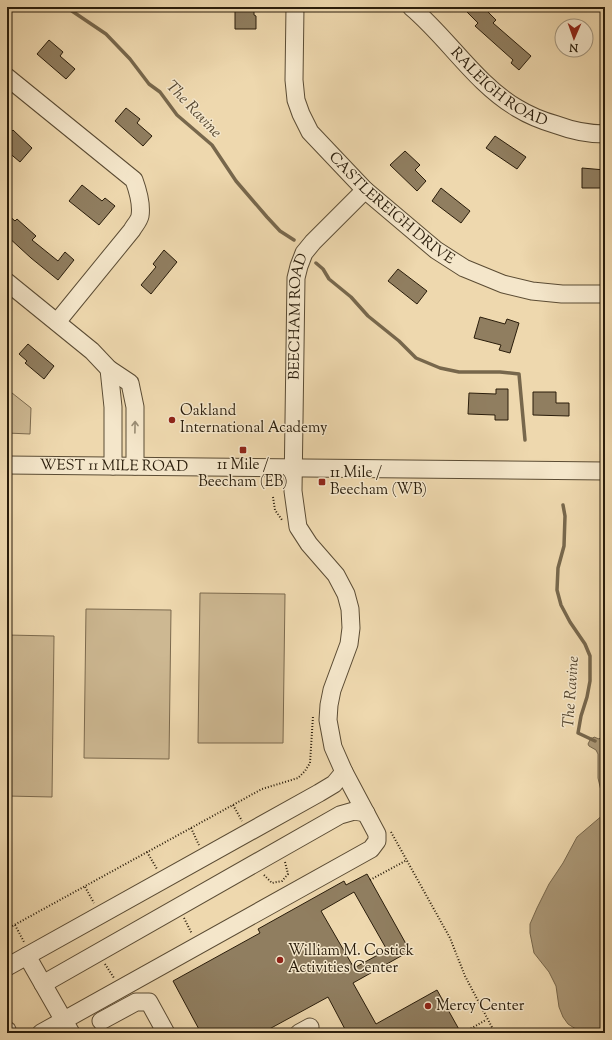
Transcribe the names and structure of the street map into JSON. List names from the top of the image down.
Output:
{
  "streets": {
    "street": [
      "RALEIGH ROAD",
      "CASTLEREIGH DRIVE",
      "BEECHAM ROAD",
      "WEST 11 MILE ROAD"
    ]
  },
  "crossings": [
    ["CASTLEREIGH DRIVE", "BEECHAM ROAD"],
    ["BEECHAM ROAD", "WEST 11 MILE ROAD"]
  ],
  "water": ["The Ravine"],
  "places": {
    "other": ["Oakland International Academy", "William M. Costick Activities Center", "Mercy Center"],
    "transit": ["11 Mile / Beecham (EB)", "11 Mile / Beecham (WB)"]
  },
  "north": "bottom"
}
